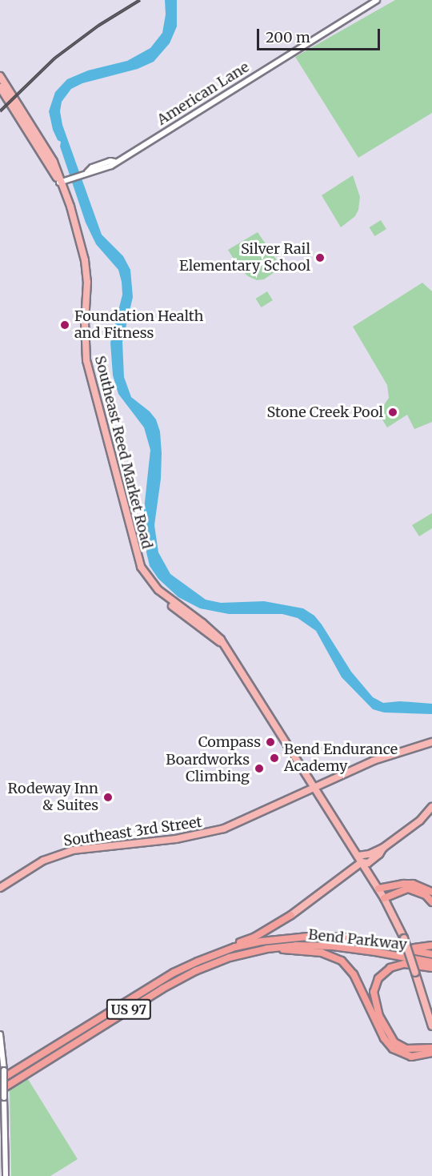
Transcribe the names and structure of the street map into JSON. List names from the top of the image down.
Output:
{
  "streets": {
    "highway": ["Bend Parkway", "US 97"],
    "main road": ["Southeast Reed Market Road", "Southeast 3rd Street"],
    "street": ["American Lane"]
  },
  "crossings": [
    ["American Lane", "Southeast Reed Market Road"],
    ["Southeast Reed Market Road", "Southeast 3rd Street"]
  ],
  "places": [
    "Silver Rail Elementary School",
    "Foundation Health and Fitness",
    "Stone Creek Pool",
    "Compass",
    "Bend Endurance Academy",
    "Boardworks Climbing",
    "Rodeway Inn & Suites"
  ],
  "scale_bar": "200 m"
}
